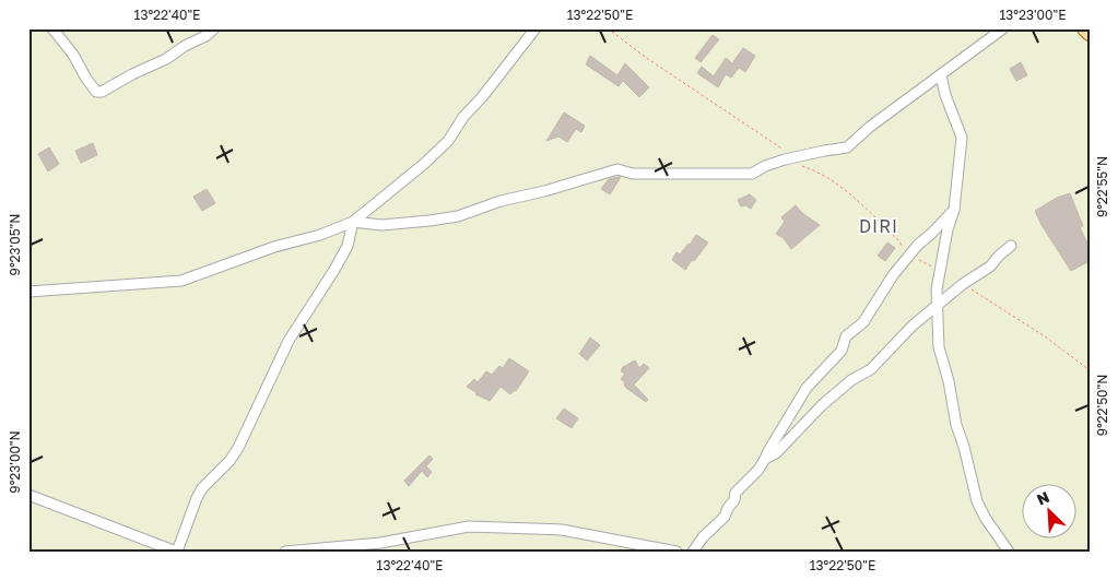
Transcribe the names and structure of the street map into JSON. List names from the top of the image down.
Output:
{
  "districts": ["DIRI"],
  "north": "top left",
  "coordinates": [
    "13°22'40\"E",
    "13°22'50\"E",
    "13°23'00\"E",
    "9°22'55\"N",
    "9°23'05\"N",
    "9°22'50\"N",
    "9°23'00\"N"
  ]
}
